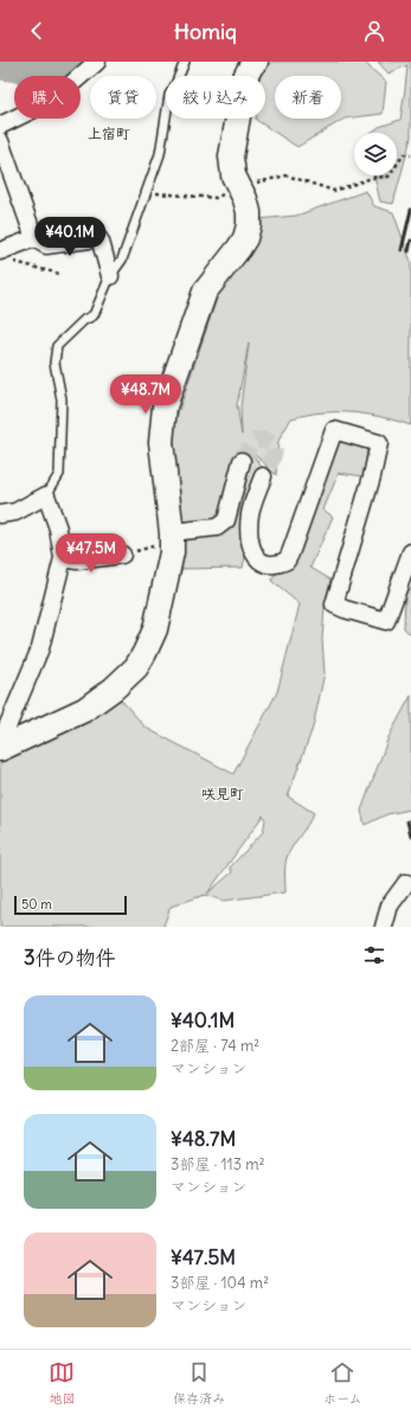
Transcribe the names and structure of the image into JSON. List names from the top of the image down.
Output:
{
  "districts": ["上宿町", "咲見町"],
  "scale_bar": "50 m",
  "page": {
    "header": "Homiq",
    "chip": [
      "購入",
      "賃貸",
      "絞り込み",
      "新着"
    ],
    "price": ["¥40.1M", "¥48.7M", "¥47.5M"],
    "scale": "50 m",
    "heading": "3件の物件",
    "list": [
      {
        "name": "¥40.1M",
        "note": "2部屋 · 74 m² · マンション"
      },
      {
        "name": "¥48.7M",
        "note": "3部屋 · 113 m² · マンション"
      },
      {
        "name": "¥47.5M",
        "note": "3部屋 · 104 m² · マンション"
      }
    ],
    "tabs": ["地図", "保存済み", "ホーム"]
  }
}
